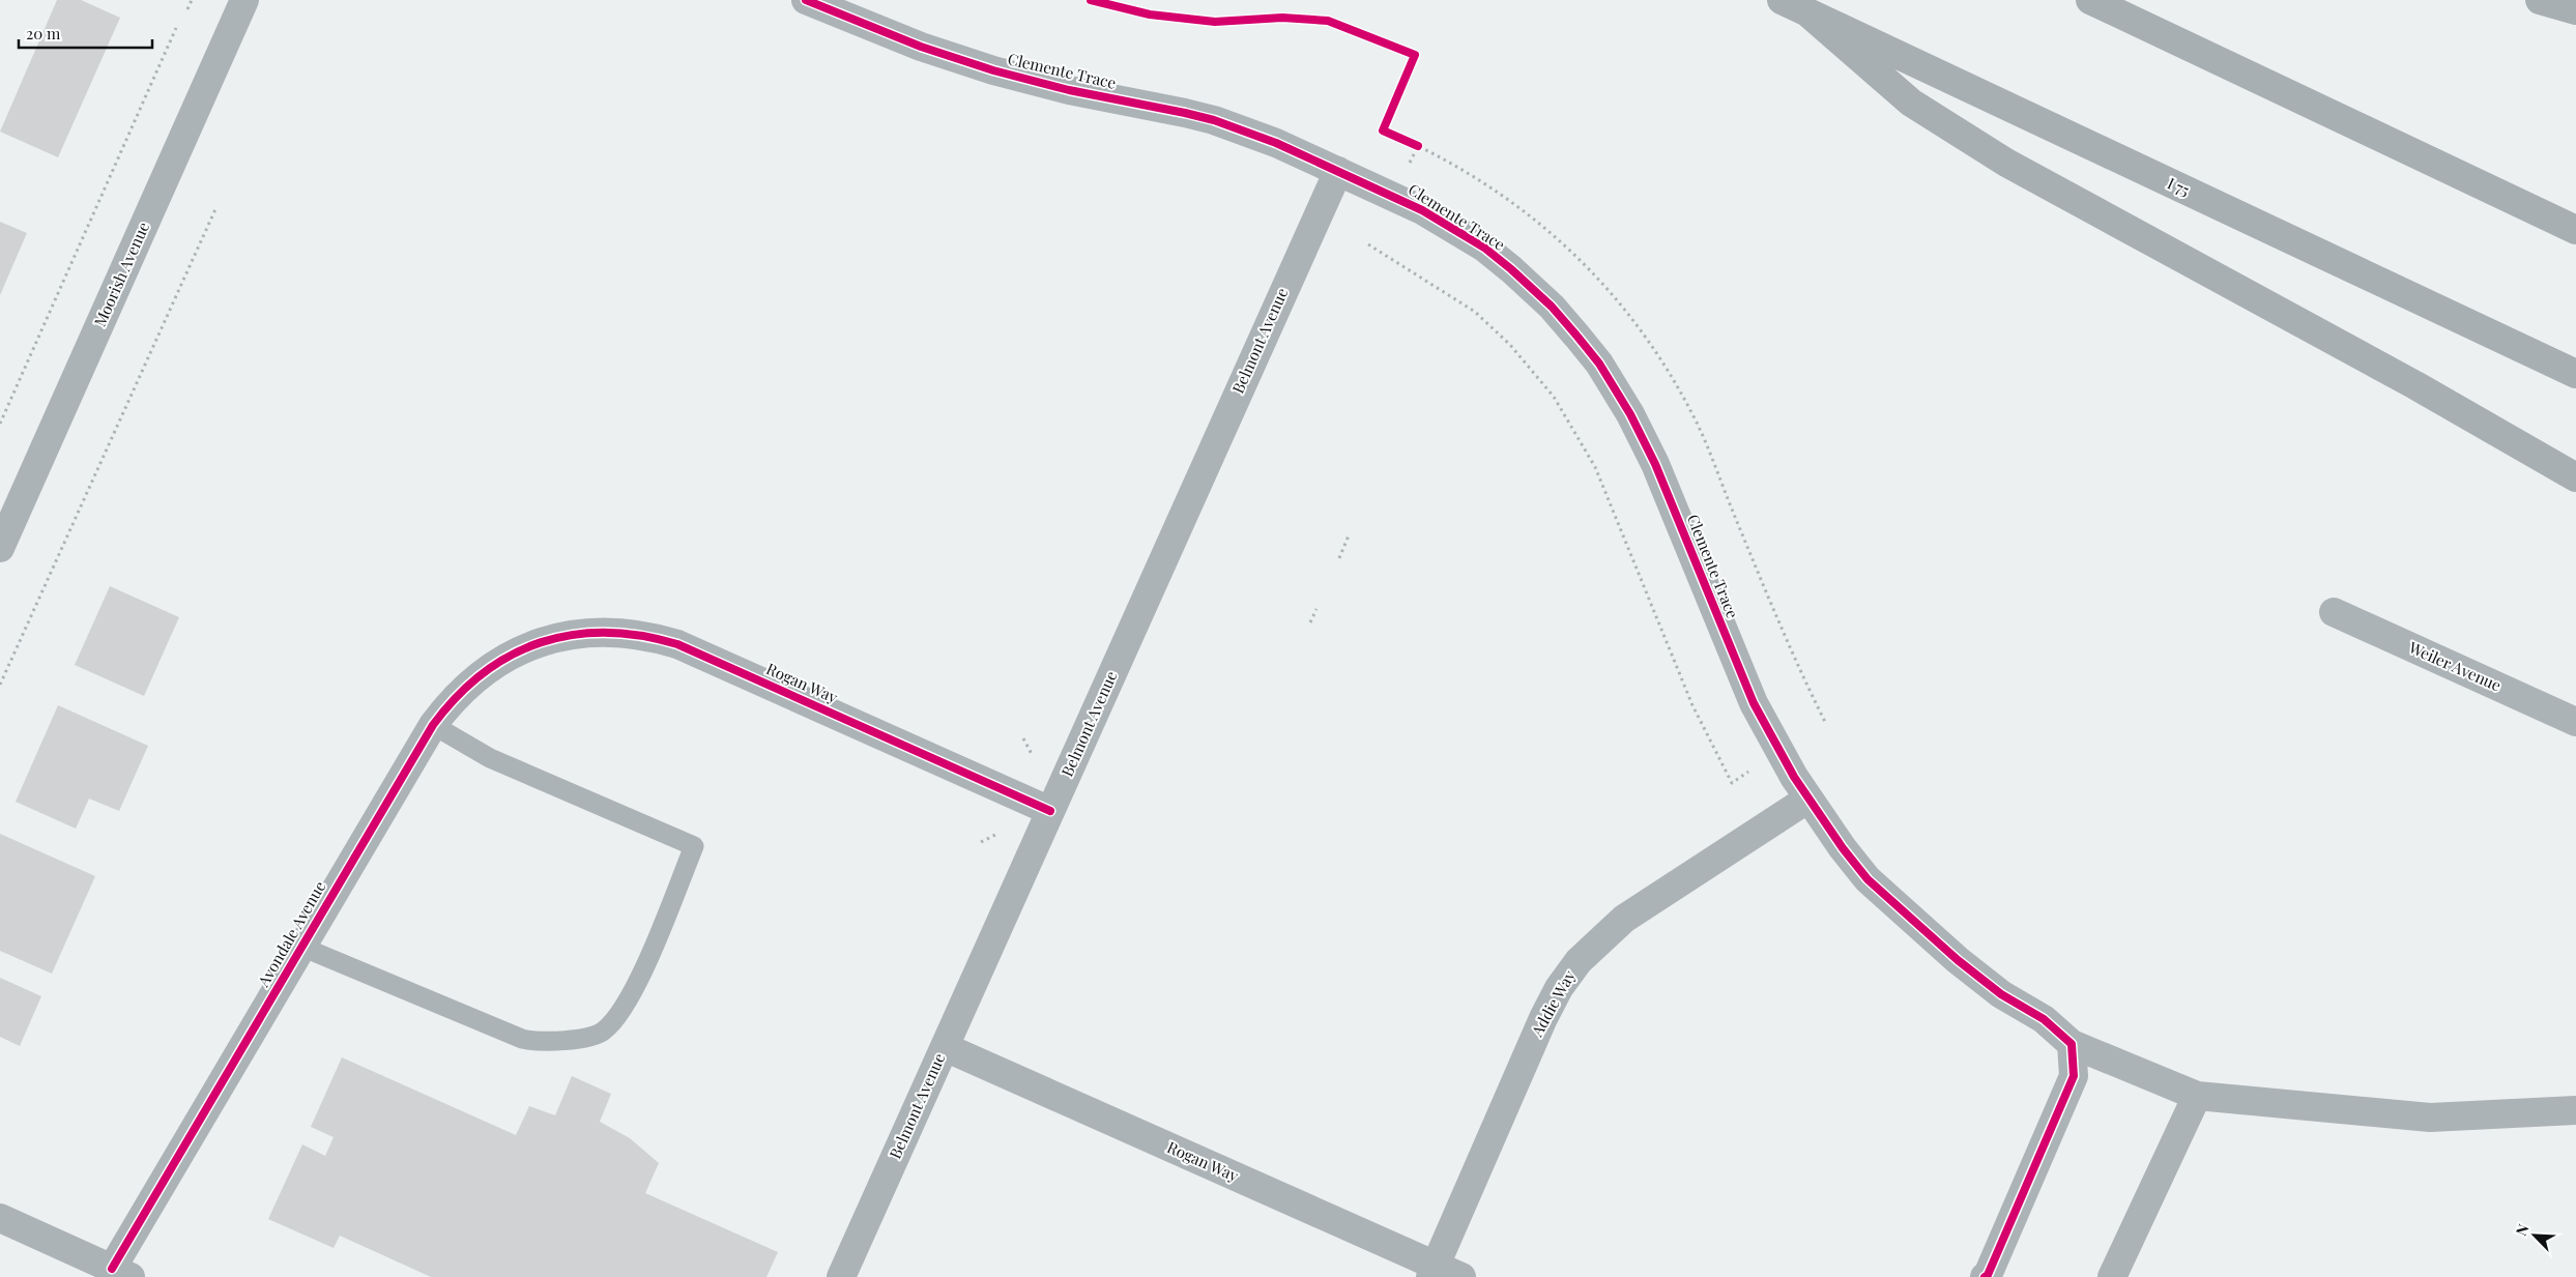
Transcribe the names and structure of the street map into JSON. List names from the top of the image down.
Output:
{
  "streets": {
    "highway": ["I 75"],
    "street": [
      "Clemente Trace",
      "Moorish Avenue",
      "Belmont Avenue",
      "Weiler Avenue",
      "Rogan Way",
      "Avondale Avenue",
      "Addie Way"
    ]
  },
  "crossings": [
    ["Clemente Trace", "Belmont Avenue"],
    ["Clemente Trace", "Addie Way"],
    ["Belmont Avenue", "Rogan Way"],
    ["Rogan Way", "Avondale Avenue"],
    ["Rogan Way", "Addie Way"]
  ],
  "scale_bar": "20 m",
  "north": "top left"
}
